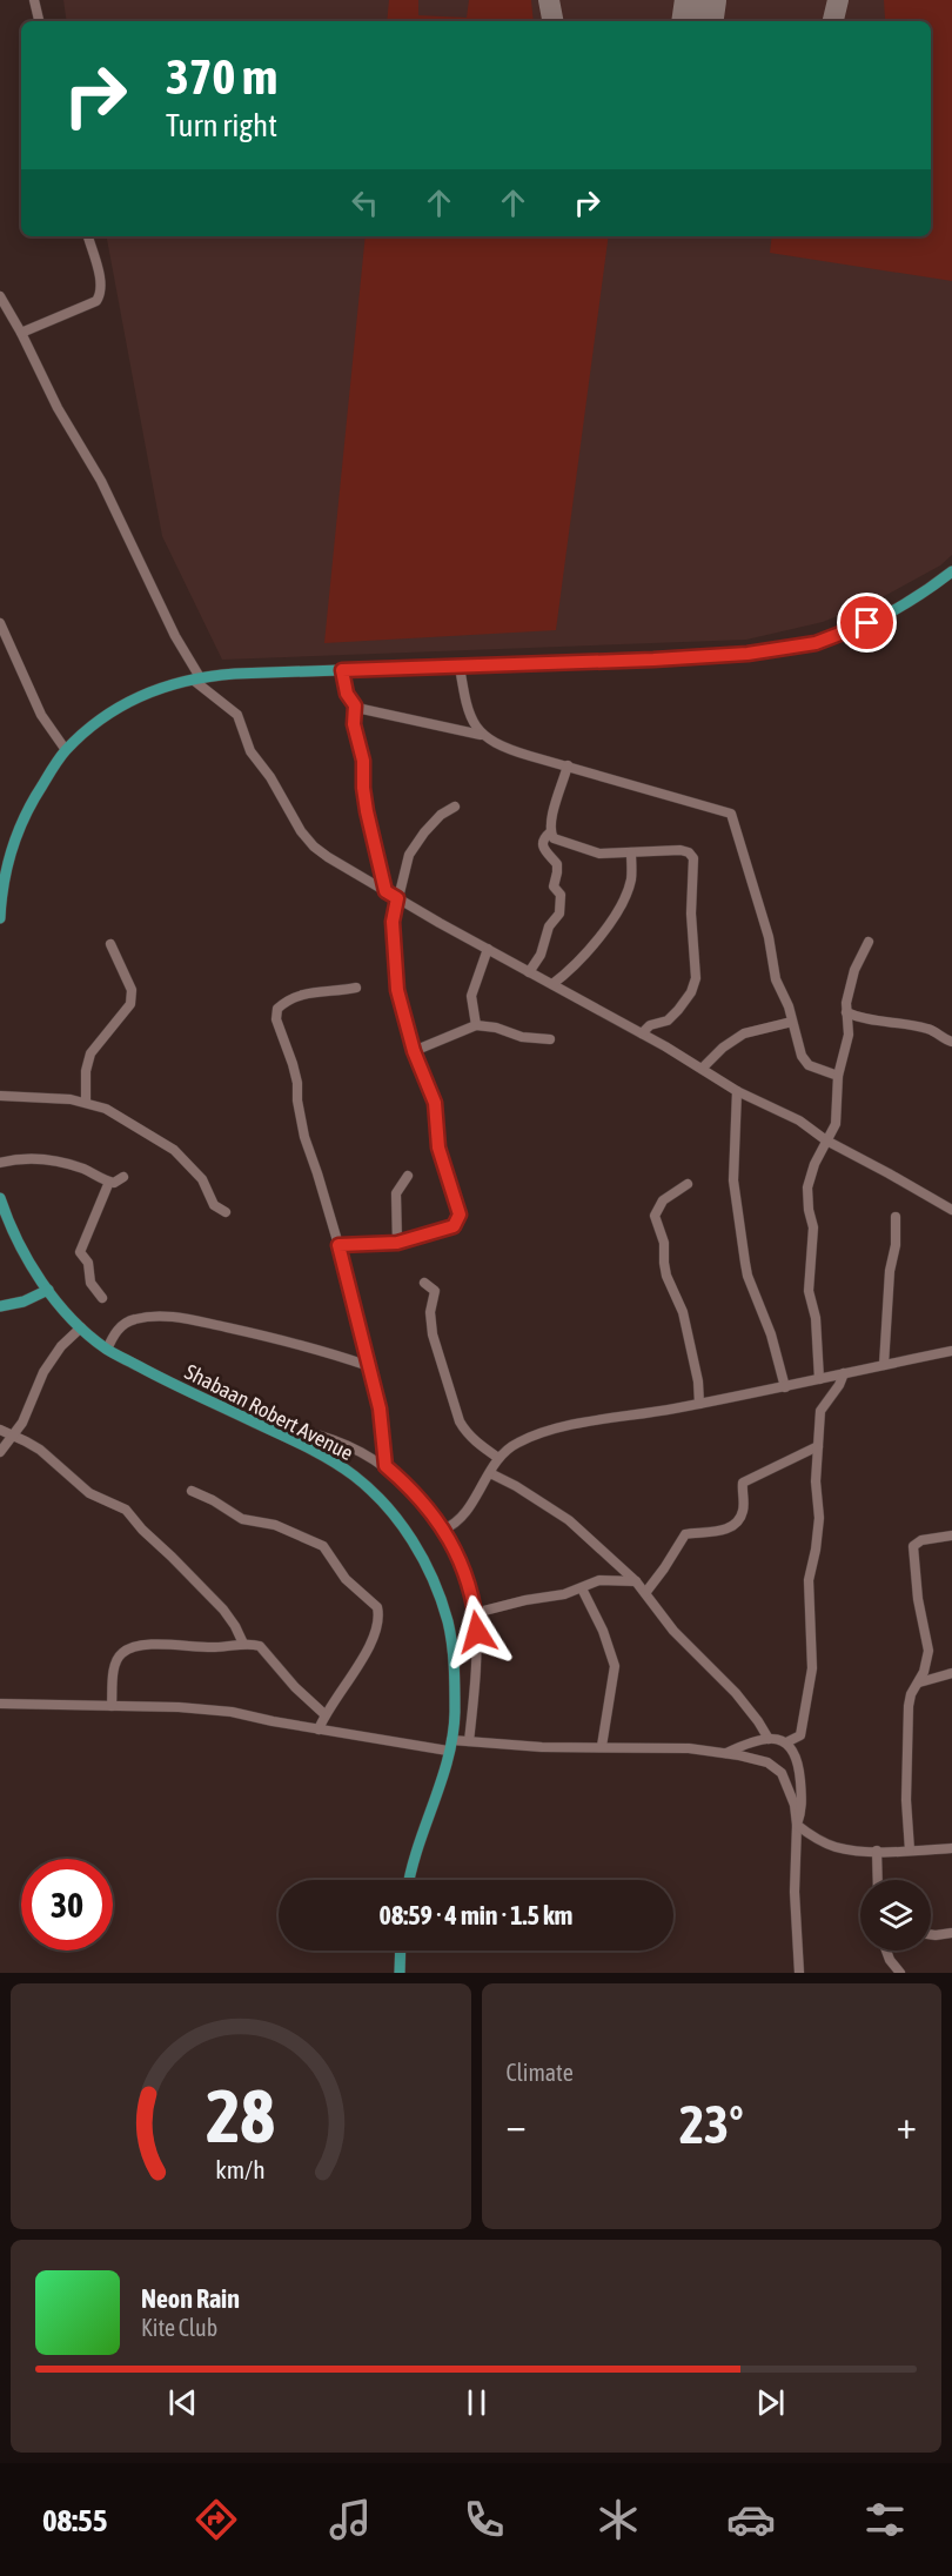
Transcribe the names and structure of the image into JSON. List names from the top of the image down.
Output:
{
  "streets": {
    "main road": ["Shabaan Robert Avenue"]
  },
  "page": {
    "turn": ["370 m", "Turn right"],
    "limit": "30",
    "trip": "08:59 · 4 min · 1.5 km",
    "tile": "Climate",
    "heat": ["−", "23°", "+"],
    "song": ["Neon Rain", "Kite Club"],
    "tabs": "08:55",
    "gauge": ["28", "km/h"]
  }
}
